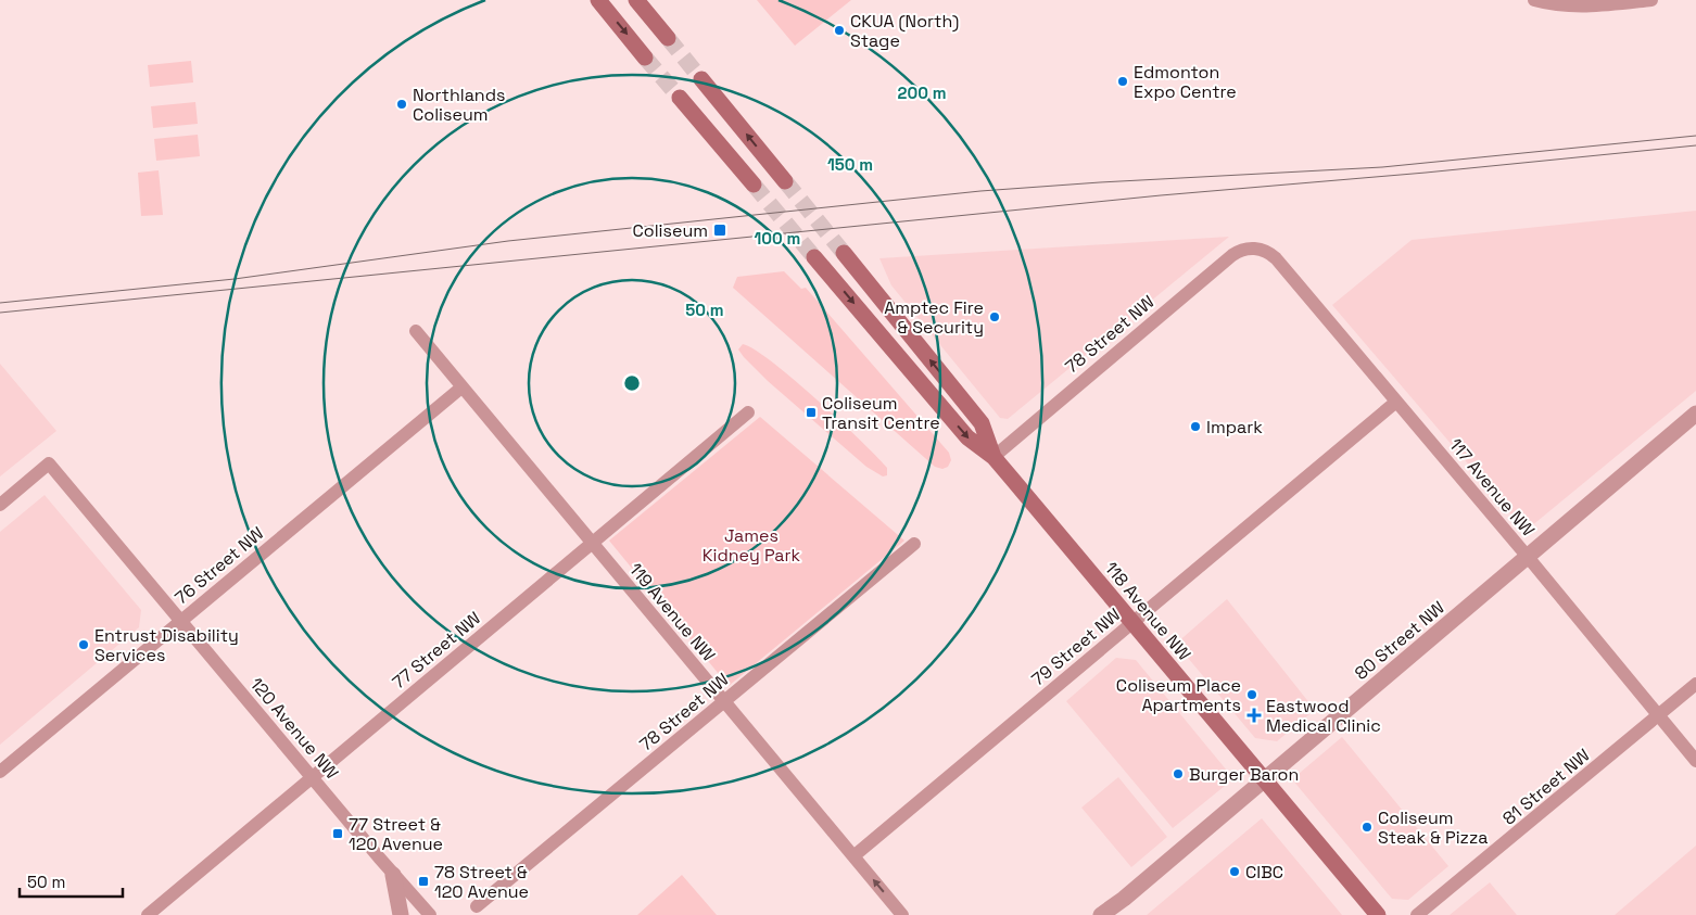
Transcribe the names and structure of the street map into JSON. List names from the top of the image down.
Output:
{
  "streets": {
    "main road": ["118 Avenue NW"],
    "street": [
      "78 Street NW",
      "117 Avenue NW",
      "76 Street NW",
      "119 Avenue NW",
      "80 Street NW",
      "79 Street NW",
      "77 Street NW",
      "120 Avenue NW",
      "81 Street NW"
    ]
  },
  "crossings": [
    ["78 Street NW", "117 Avenue NW"],
    ["78 Street NW", "118 Avenue NW"],
    ["78 Street NW", "119 Avenue NW"],
    ["117 Avenue NW", "80 Street NW"],
    ["117 Avenue NW", "79 Street NW"],
    ["117 Avenue NW", "81 Street NW"],
    ["76 Street NW", "119 Avenue NW"],
    ["76 Street NW", "120 Avenue NW"],
    ["118 Avenue NW", "80 Street NW"],
    ["118 Avenue NW", "79 Street NW"],
    ["119 Avenue NW", "79 Street NW"],
    ["119 Avenue NW", "77 Street NW"],
    ["77 Street NW", "120 Avenue NW"]
  ],
  "parks": ["James Kidney Park"],
  "places": {
    "other": [
      "CKUA (North) Stage",
      "Edmonton Expo Centre",
      "Northlands Coliseum",
      "Amptec Fire & Security",
      "Impark",
      "Entrust Disability Services",
      "Coliseum Place Apartments",
      "Burger Baron",
      "Coliseum Steak & Pizza",
      "CIBC"
    ],
    "transit": [
      "Coliseum",
      "Coliseum Transit Centre",
      "77 Street & 120 Avenue",
      "78 Street & 120 Avenue"
    ],
    "health": ["Eastwood Medical Clinic"]
  },
  "scale_bar": "50 m",
  "rings": [
    "200 m",
    "150 m",
    "100 m",
    "50 m"
  ]
}
